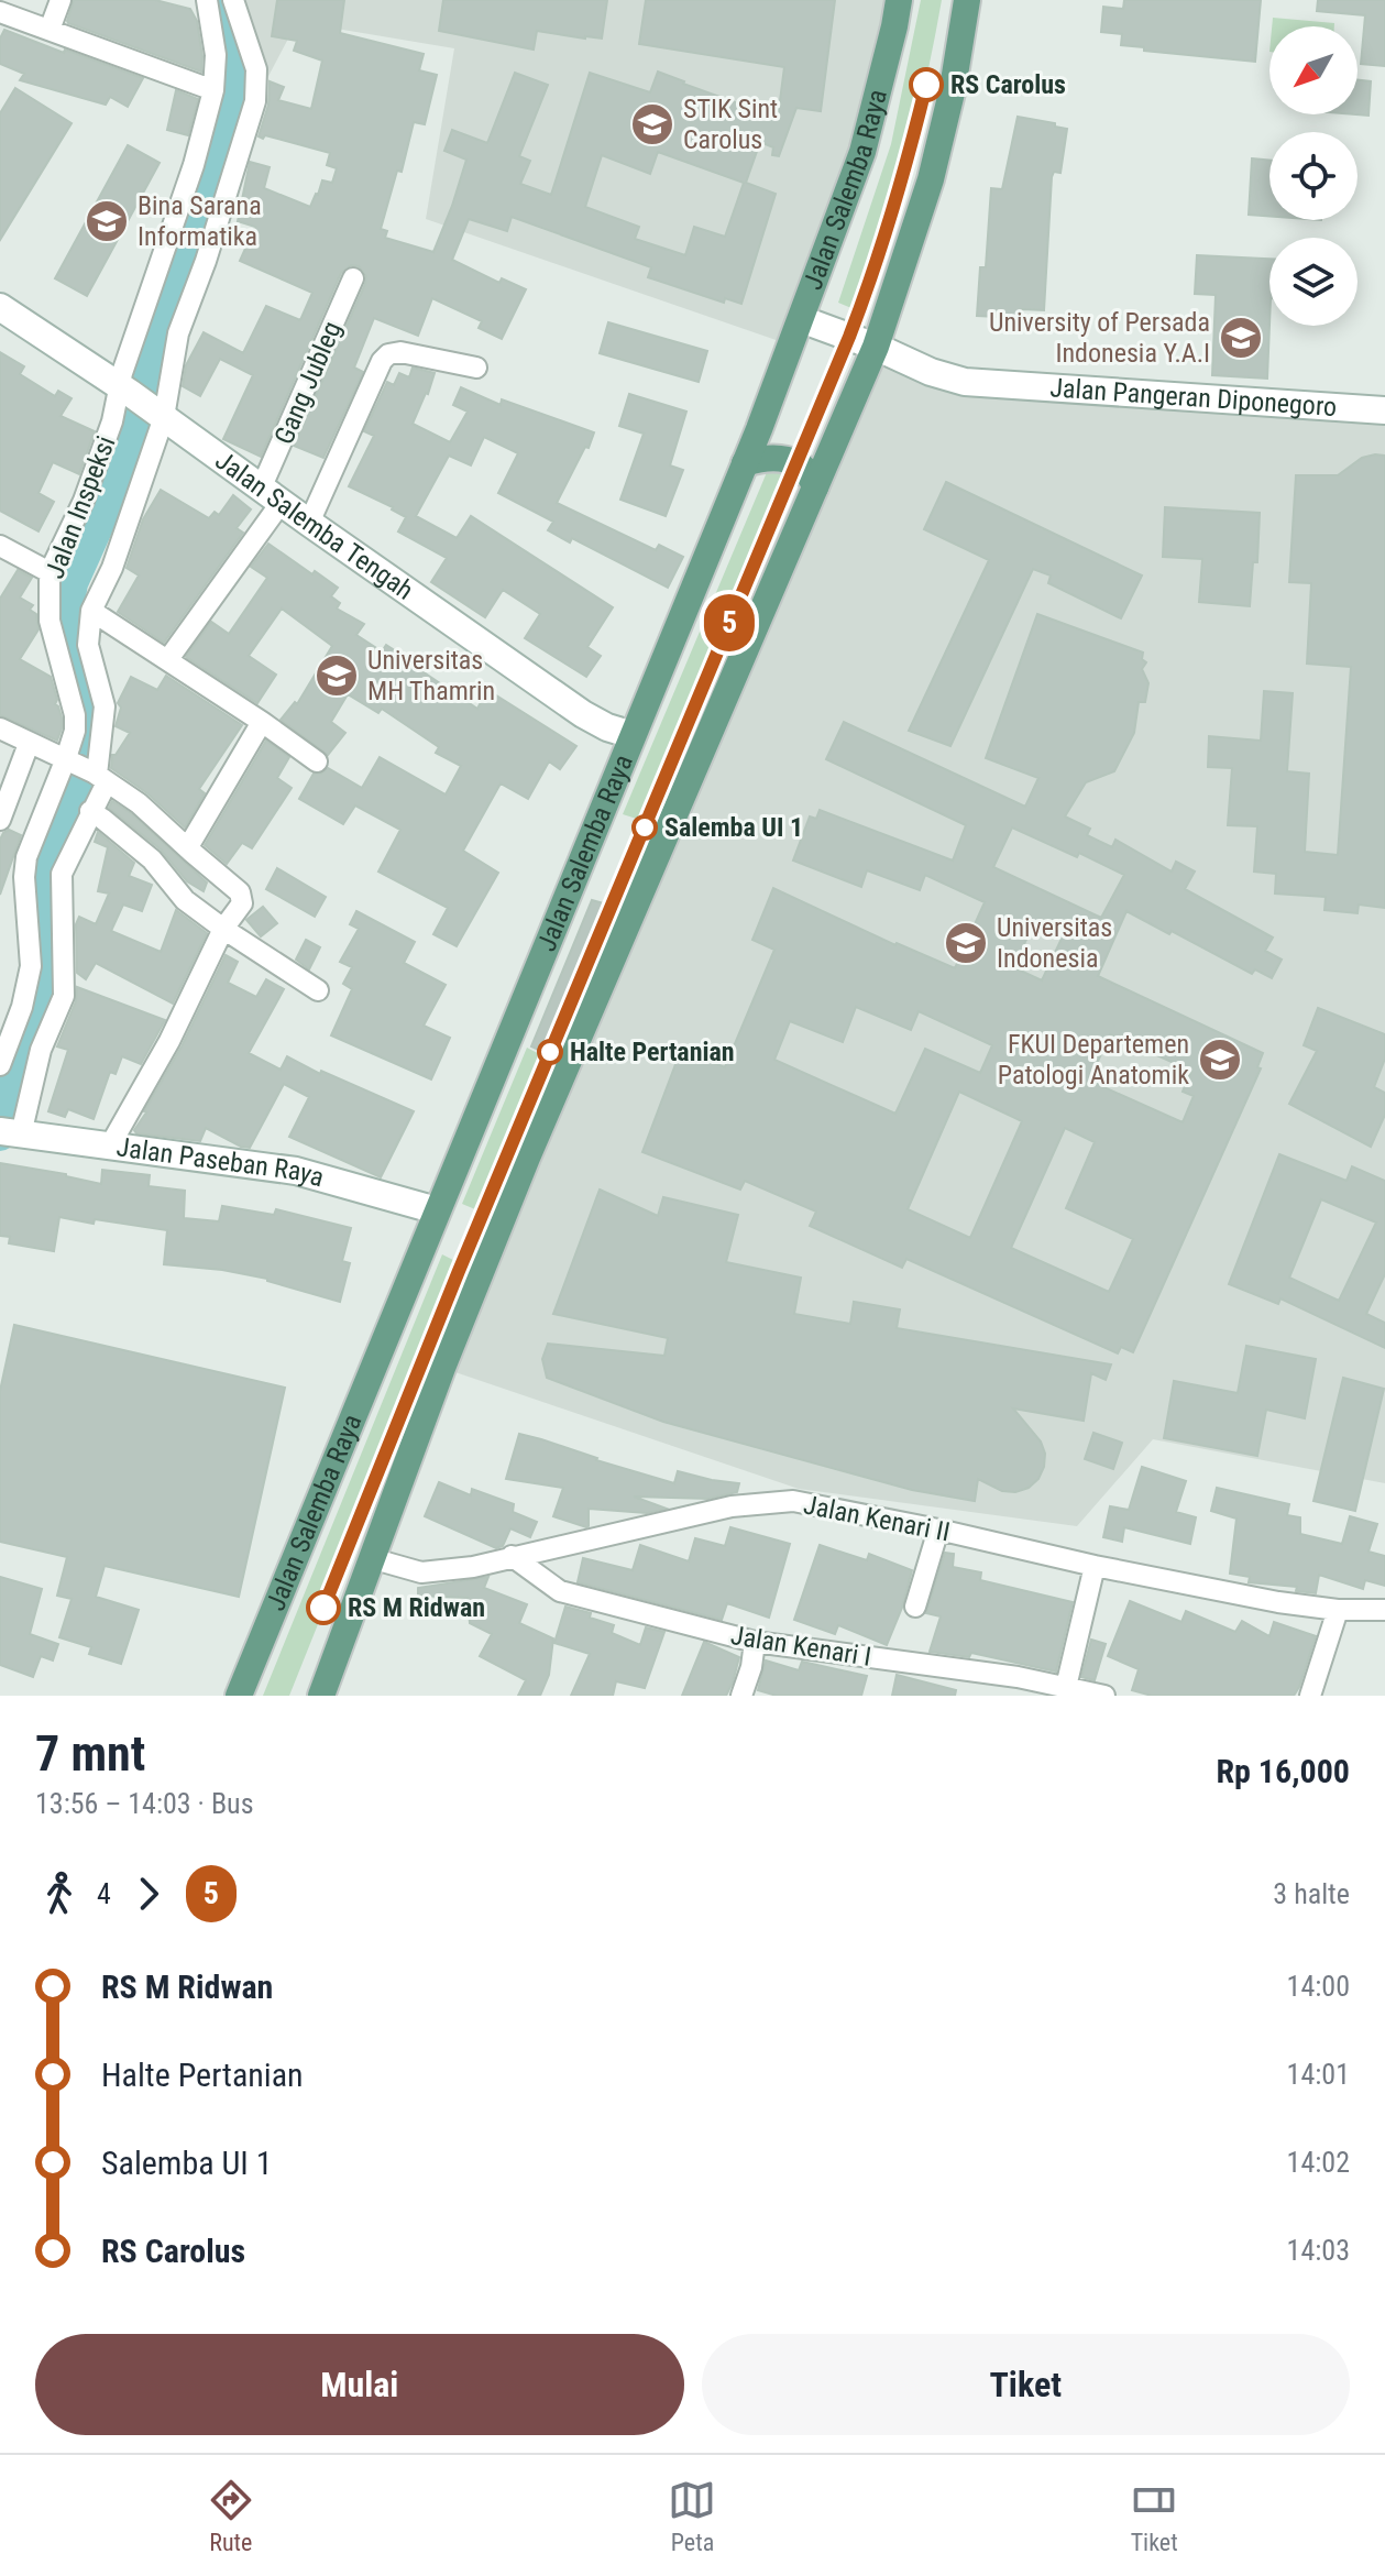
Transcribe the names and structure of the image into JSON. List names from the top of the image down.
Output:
{
  "streets": {
    "main road": [
      "Jalan Salemba Raya",
      "Jalan Pangeran Diponegoro",
      "Jalan Salemba Tengah",
      "Jalan Paseban Raya"
    ],
    "street": [
      "Gang Jubleg",
      "Jalan Inspeksi",
      "Jalan Kenari II",
      "Jalan Kenari I"
    ]
  },
  "crossings": [
    ["Jalan Salemba Raya", "Jalan Pangeran Diponegoro"],
    ["Jalan Salemba Raya", "Jalan Salemba Tengah"],
    ["Jalan Salemba Raya", "Jalan Paseban Raya"],
    ["Gang Jubleg", "Jalan Salemba Tengah"],
    ["Jalan Inspeksi", "Jalan Salemba Tengah"],
    ["Jalan Inspeksi", "Jalan Paseban Raya"],
    ["Jalan Kenari II", "Jalan Kenari I"]
  ],
  "places": {
    "other": [
      "RS Carolus",
      "Salemba UI 1",
      "Halte Pertanian",
      "RS M Ridwan"
    ],
    "school or university": [
      "STIK Sint Carolus",
      "Bina Sarana Informatika",
      "University of Persada Indonesia Y.A.I",
      "Universitas MH Thamrin",
      "Universitas Indonesia",
      "FKUI Departemen Patologi Anatomik"
    ]
  },
  "lines": ["bus line 5"],
  "north": "bottom left",
  "page": {
    "on_map": "5",
    "heading": ["7 mnt", "13:56 – 14:03 · Bus", "Rp 16,000"],
    "legs": ["4", "5", "3 halte"],
    "list": [
      {
        "name": "RS M Ridwan",
        "value": "14:00"
      },
      {
        "name": "Halte Pertanian",
        "value": "14:01"
      },
      {
        "name": "Salemba UI 1",
        "value": "14:02"
      },
      {
        "name": "RS Carolus",
        "value": "14:03"
      }
    ],
    "buttons": ["Mulai", "Tiket"],
    "tabs": ["Rute", "Peta", "Tiket"]
  }
}
